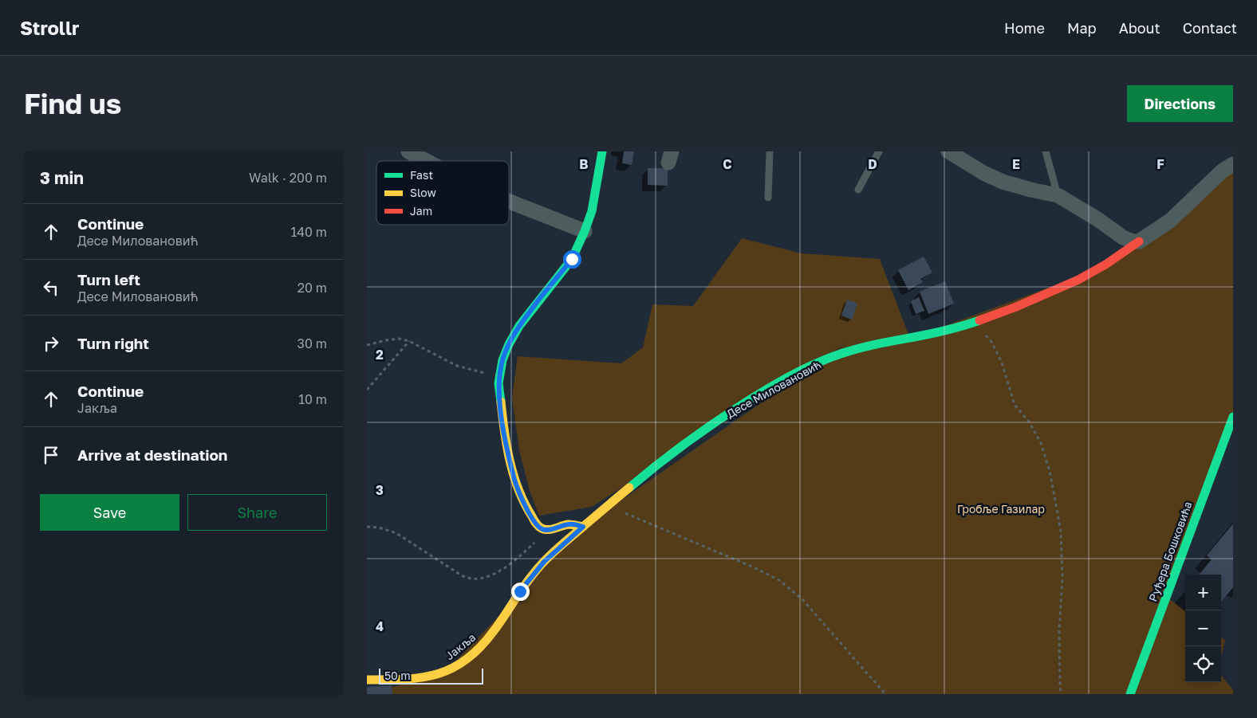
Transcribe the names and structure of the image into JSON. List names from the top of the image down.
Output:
{
  "streets": {
    "street": ["Десе Миловановић", "Руђера Бошковића", "Јакља"]
  },
  "crossings": [
    ["Десе Миловановић", "Јакља"]
  ],
  "parks": ["Гробље Газилар"],
  "legend": ["Fast", "Slow", "Jam"],
  "scale_bar": "50 m",
  "page": {
    "header": "Strollr",
    "nav": [
      "Home",
      "Map",
      "About",
      "Contact"
    ],
    "buttons": [
      "Directions",
      ["Save", "Share"]
    ],
    "title": "Find us",
    "heading": ["3 min", "Walk · 200 m"],
    "list": [
      ["Continue", "Десе Миловановић", "140 m"],
      ["Turn left", "Десе Миловановић", "20 m"],
      ["Turn right", "30 m"],
      ["Continue", "Јакља", "10 m"],
      "Arrive at destination"
    ],
    "map_buttons": ["+", "−"],
    "scale": "50 m"
  },
  "grid": {
    "columns": [
      "B",
      "C",
      "D",
      "E",
      "F"
    ],
    "rows": ["2", "3", "4"]
  }
}
